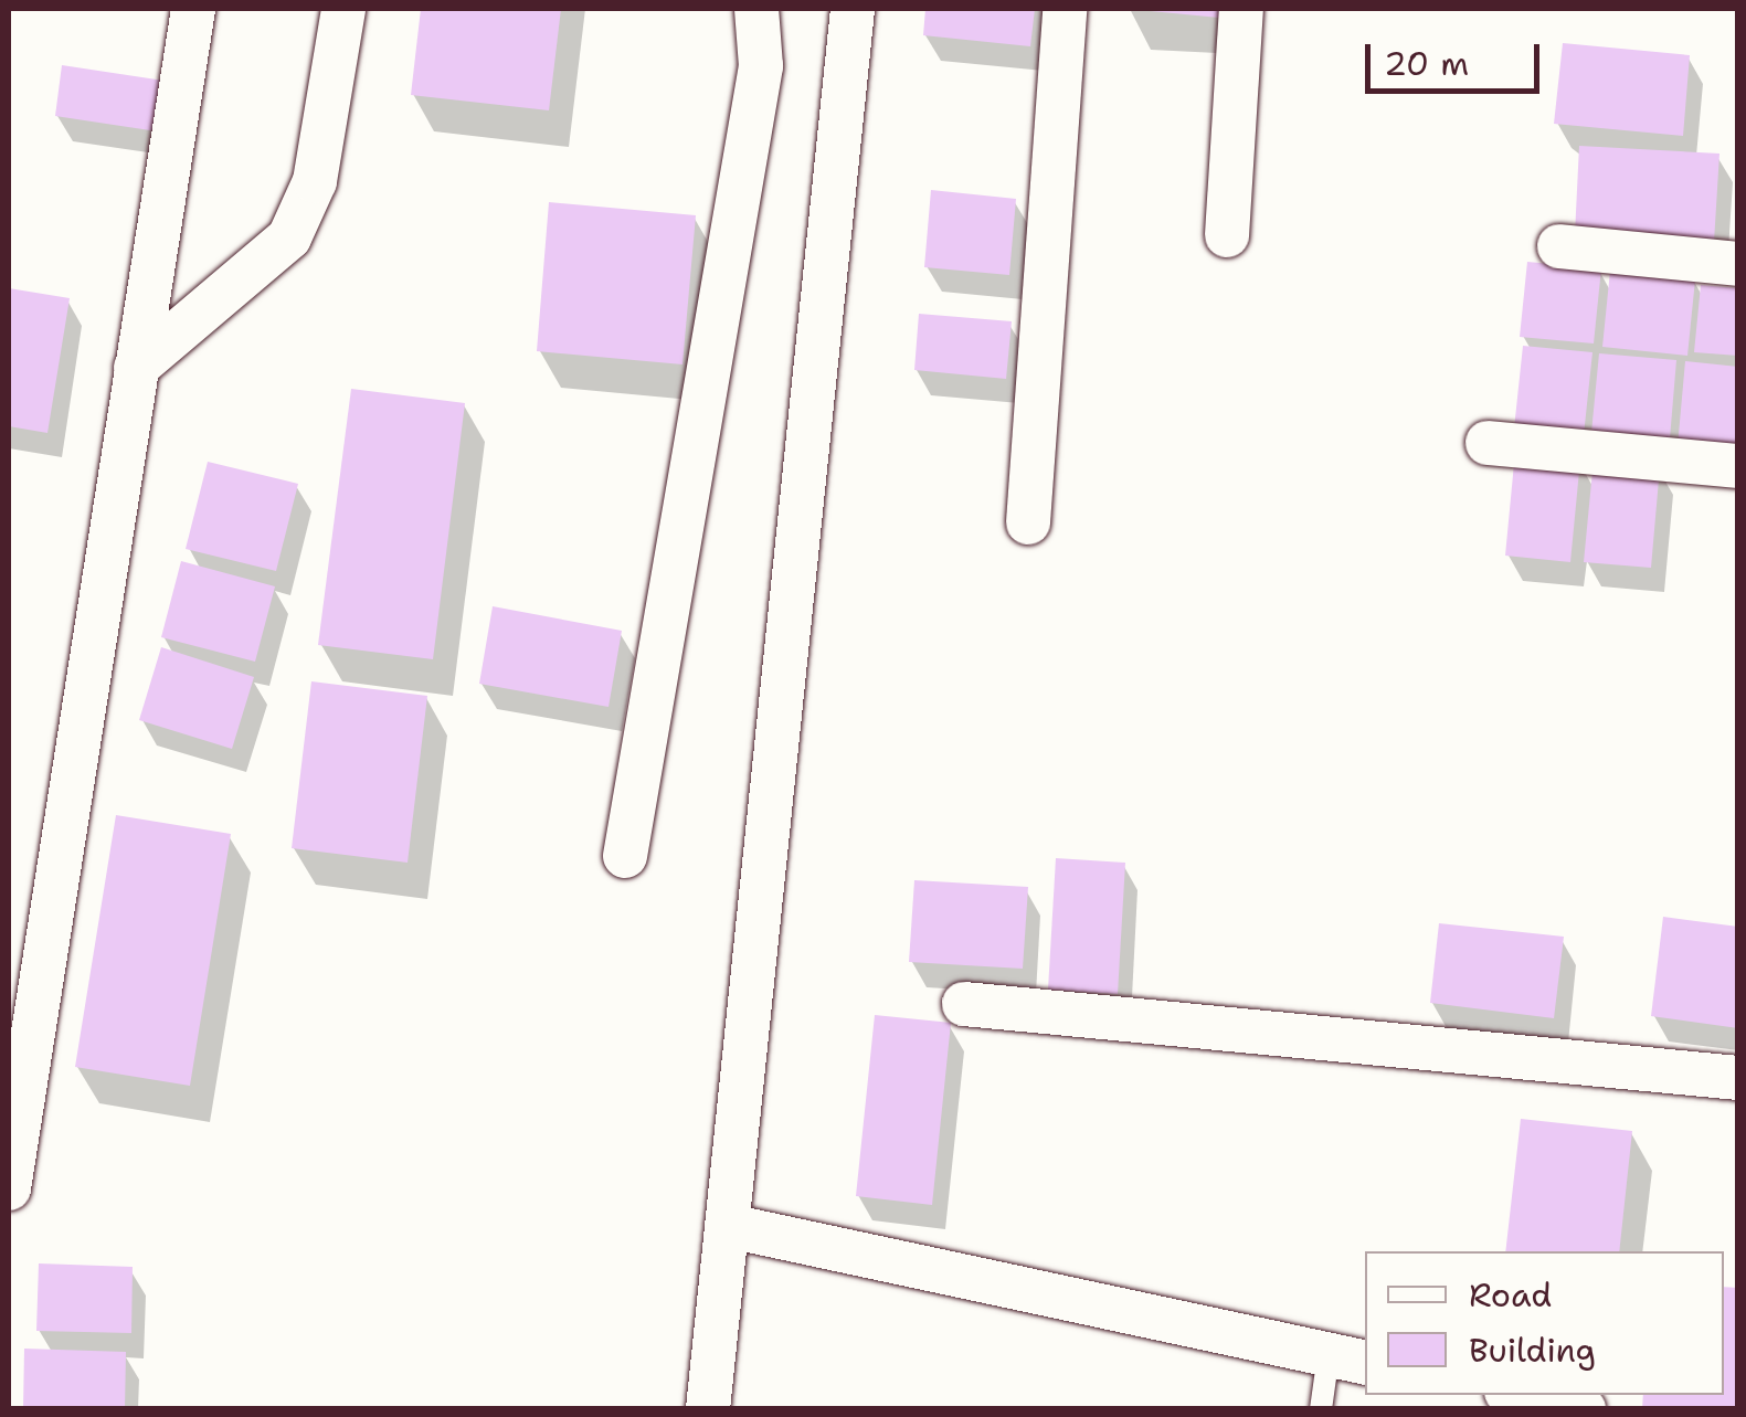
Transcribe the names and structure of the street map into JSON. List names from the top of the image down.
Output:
{
  "legend": ["Road", "Building"],
  "scale_bar": "20 m"
}
